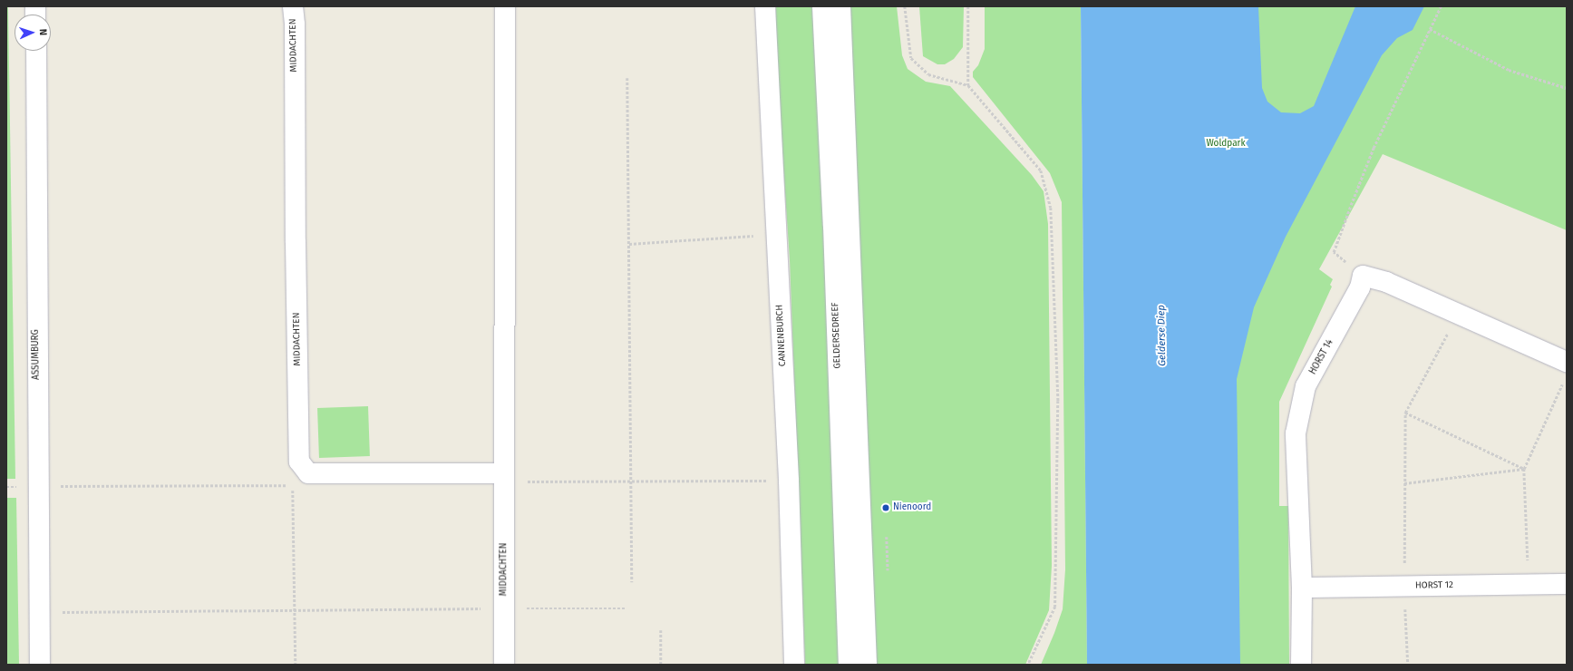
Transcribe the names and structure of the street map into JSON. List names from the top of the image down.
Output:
{
  "streets": {
    "street": [
      "MIDDACHTEN",
      "CANNENBURCH",
      "GELDERSEDREEF",
      "ASSUMBURG",
      "HORST 14",
      "HORST 12"
    ]
  },
  "crossings": [
    ["HORST 14", "HORST 12"]
  ],
  "water": ["Gelderse Diep"],
  "parks": ["Woldpark"],
  "places": ["Nienoord"],
  "north": "right"
}
